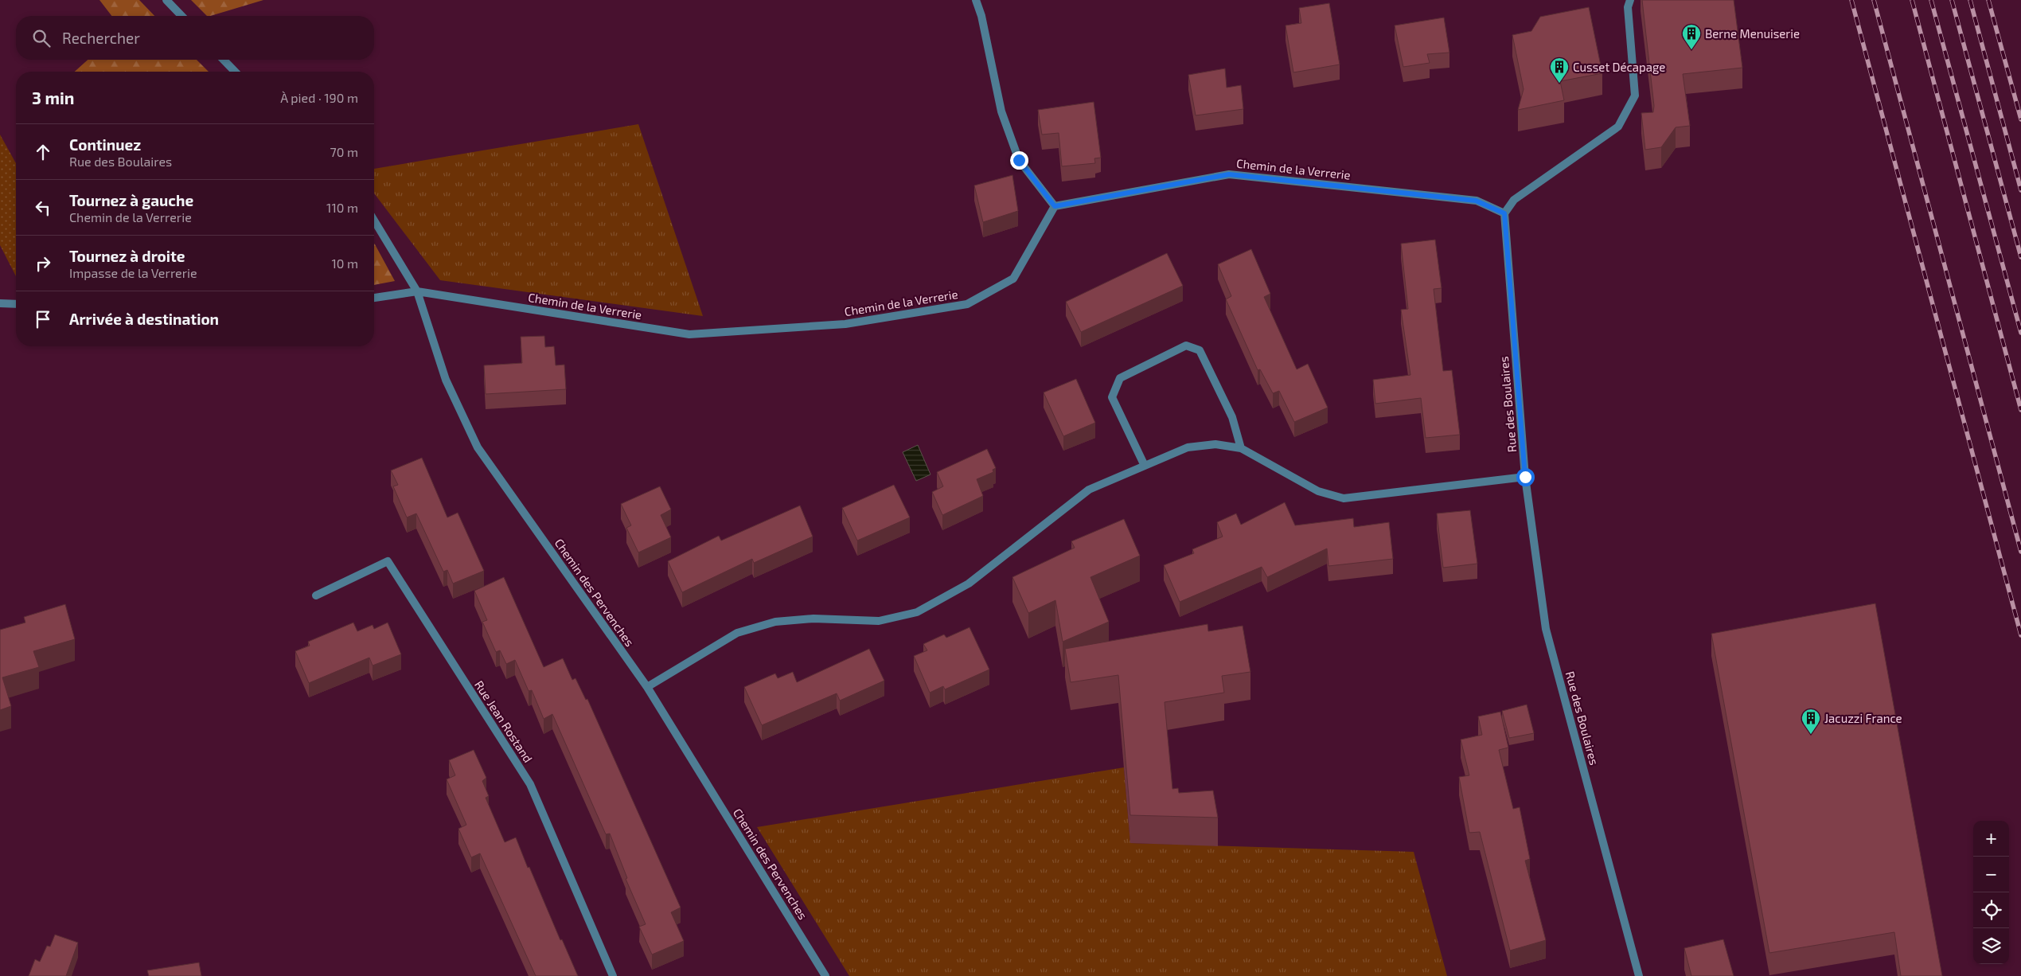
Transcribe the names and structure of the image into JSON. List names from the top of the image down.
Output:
{
  "streets": {
    "street": [
      "Chemin de la Verrerie",
      "Rue des Boulaires",
      "Chemin des Pervenches",
      "Rue Jean Rostand"
    ]
  },
  "crossings": [
    ["Chemin de la Verrerie", "Rue des Boulaires"],
    ["Chemin de la Verrerie", "Chemin des Pervenches"]
  ],
  "places": {
    "building": ["Berne Menuiserie", "Cusset Décapage", "Jacuzzi France"]
  },
  "page": {
    "search": "Rechercher",
    "heading": ["3 min", "À pied · 190 m"],
    "list": [
      ["Continuez", "Rue des Boulaires", "70 m"],
      ["Tournez à gauche", "Chemin de la Verrerie", "110 m"],
      ["Tournez à droite", "Impasse de la Verrerie", "10 m"],
      "Arrivée à destination"
    ],
    "map_buttons": ["+", "−"]
  }
}
